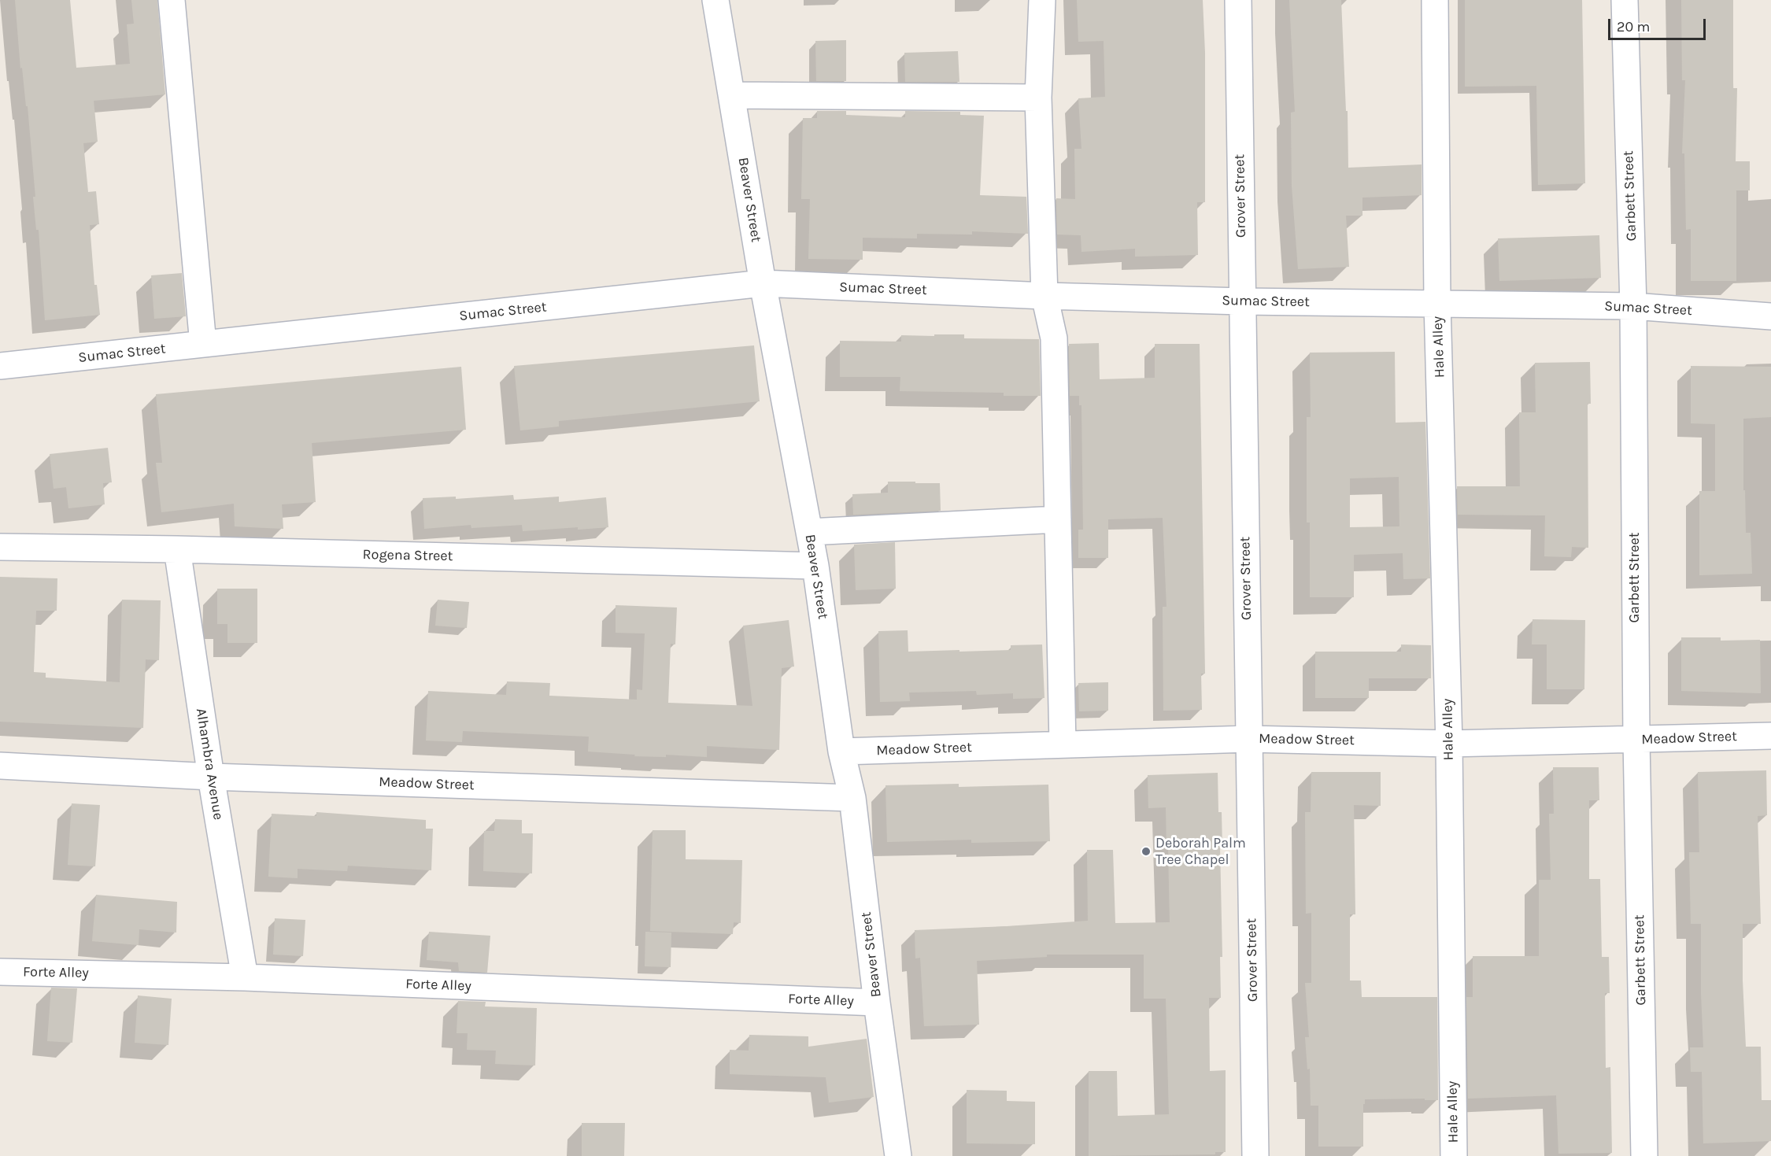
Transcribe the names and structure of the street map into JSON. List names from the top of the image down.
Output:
{
  "streets": {
    "street": [
      "Grover Street",
      "Garbett Street",
      "Beaver Street",
      "Sumac Street",
      "Hale Alley",
      "Rogena Street",
      "Meadow Street",
      "Alhambra Avenue",
      "Forte Alley"
    ]
  },
  "crossings": [
    ["Grover Street", "Sumac Street"],
    ["Grover Street", "Meadow Street"],
    ["Garbett Street", "Sumac Street"],
    ["Garbett Street", "Meadow Street"],
    ["Beaver Street", "Sumac Street"],
    ["Beaver Street", "Rogena Street"],
    ["Beaver Street", "Meadow Street"],
    ["Beaver Street", "Forte Alley"],
    ["Sumac Street", "Hale Alley"],
    ["Hale Alley", "Meadow Street"],
    ["Rogena Street", "Alhambra Avenue"],
    ["Meadow Street", "Alhambra Avenue"],
    ["Alhambra Avenue", "Forte Alley"]
  ],
  "places": ["Deborah Palm Tree Chapel"],
  "scale_bar": "20 m"
}
